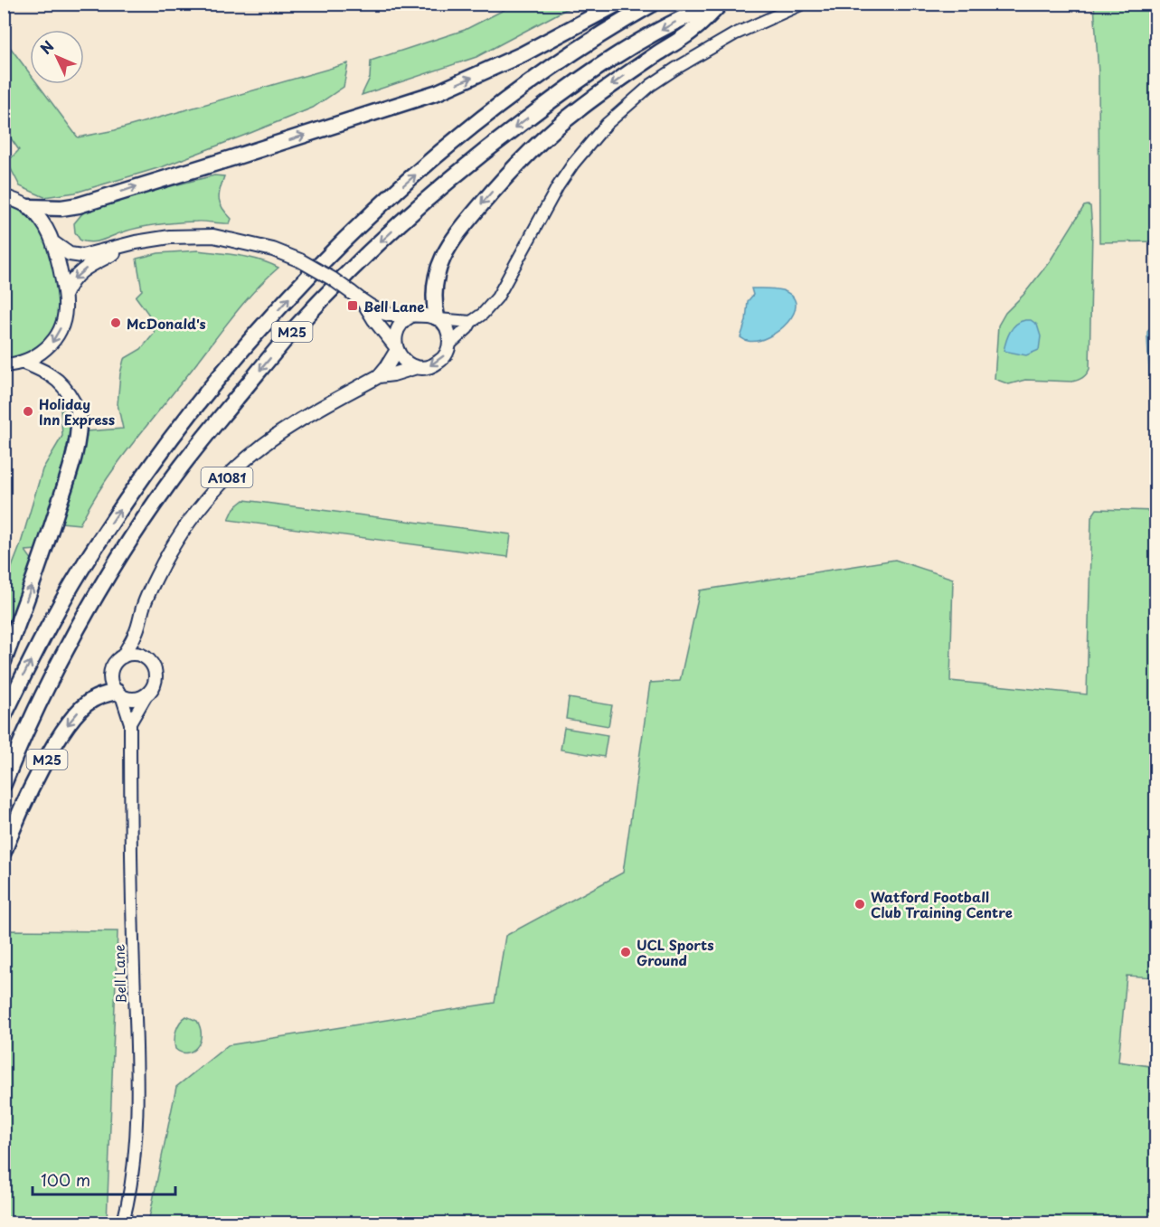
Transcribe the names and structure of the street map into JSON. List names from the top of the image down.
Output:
{
  "streets": {
    "highway": ["M25"],
    "main road": ["A1081", "Bell Lane"]
  },
  "crossings": [
    ["M25", "A1081"],
    ["M25", "Bell Lane"],
    ["A1081", "Bell Lane"]
  ],
  "places": {
    "transit": ["Bell Lane"],
    "other": [
      "McDonald's",
      "Holiday Inn Express",
      "Watford Football Club Training Centre",
      "UCL Sports Ground"
    ]
  },
  "scale_bar": "100 m",
  "north": "top left"
}
